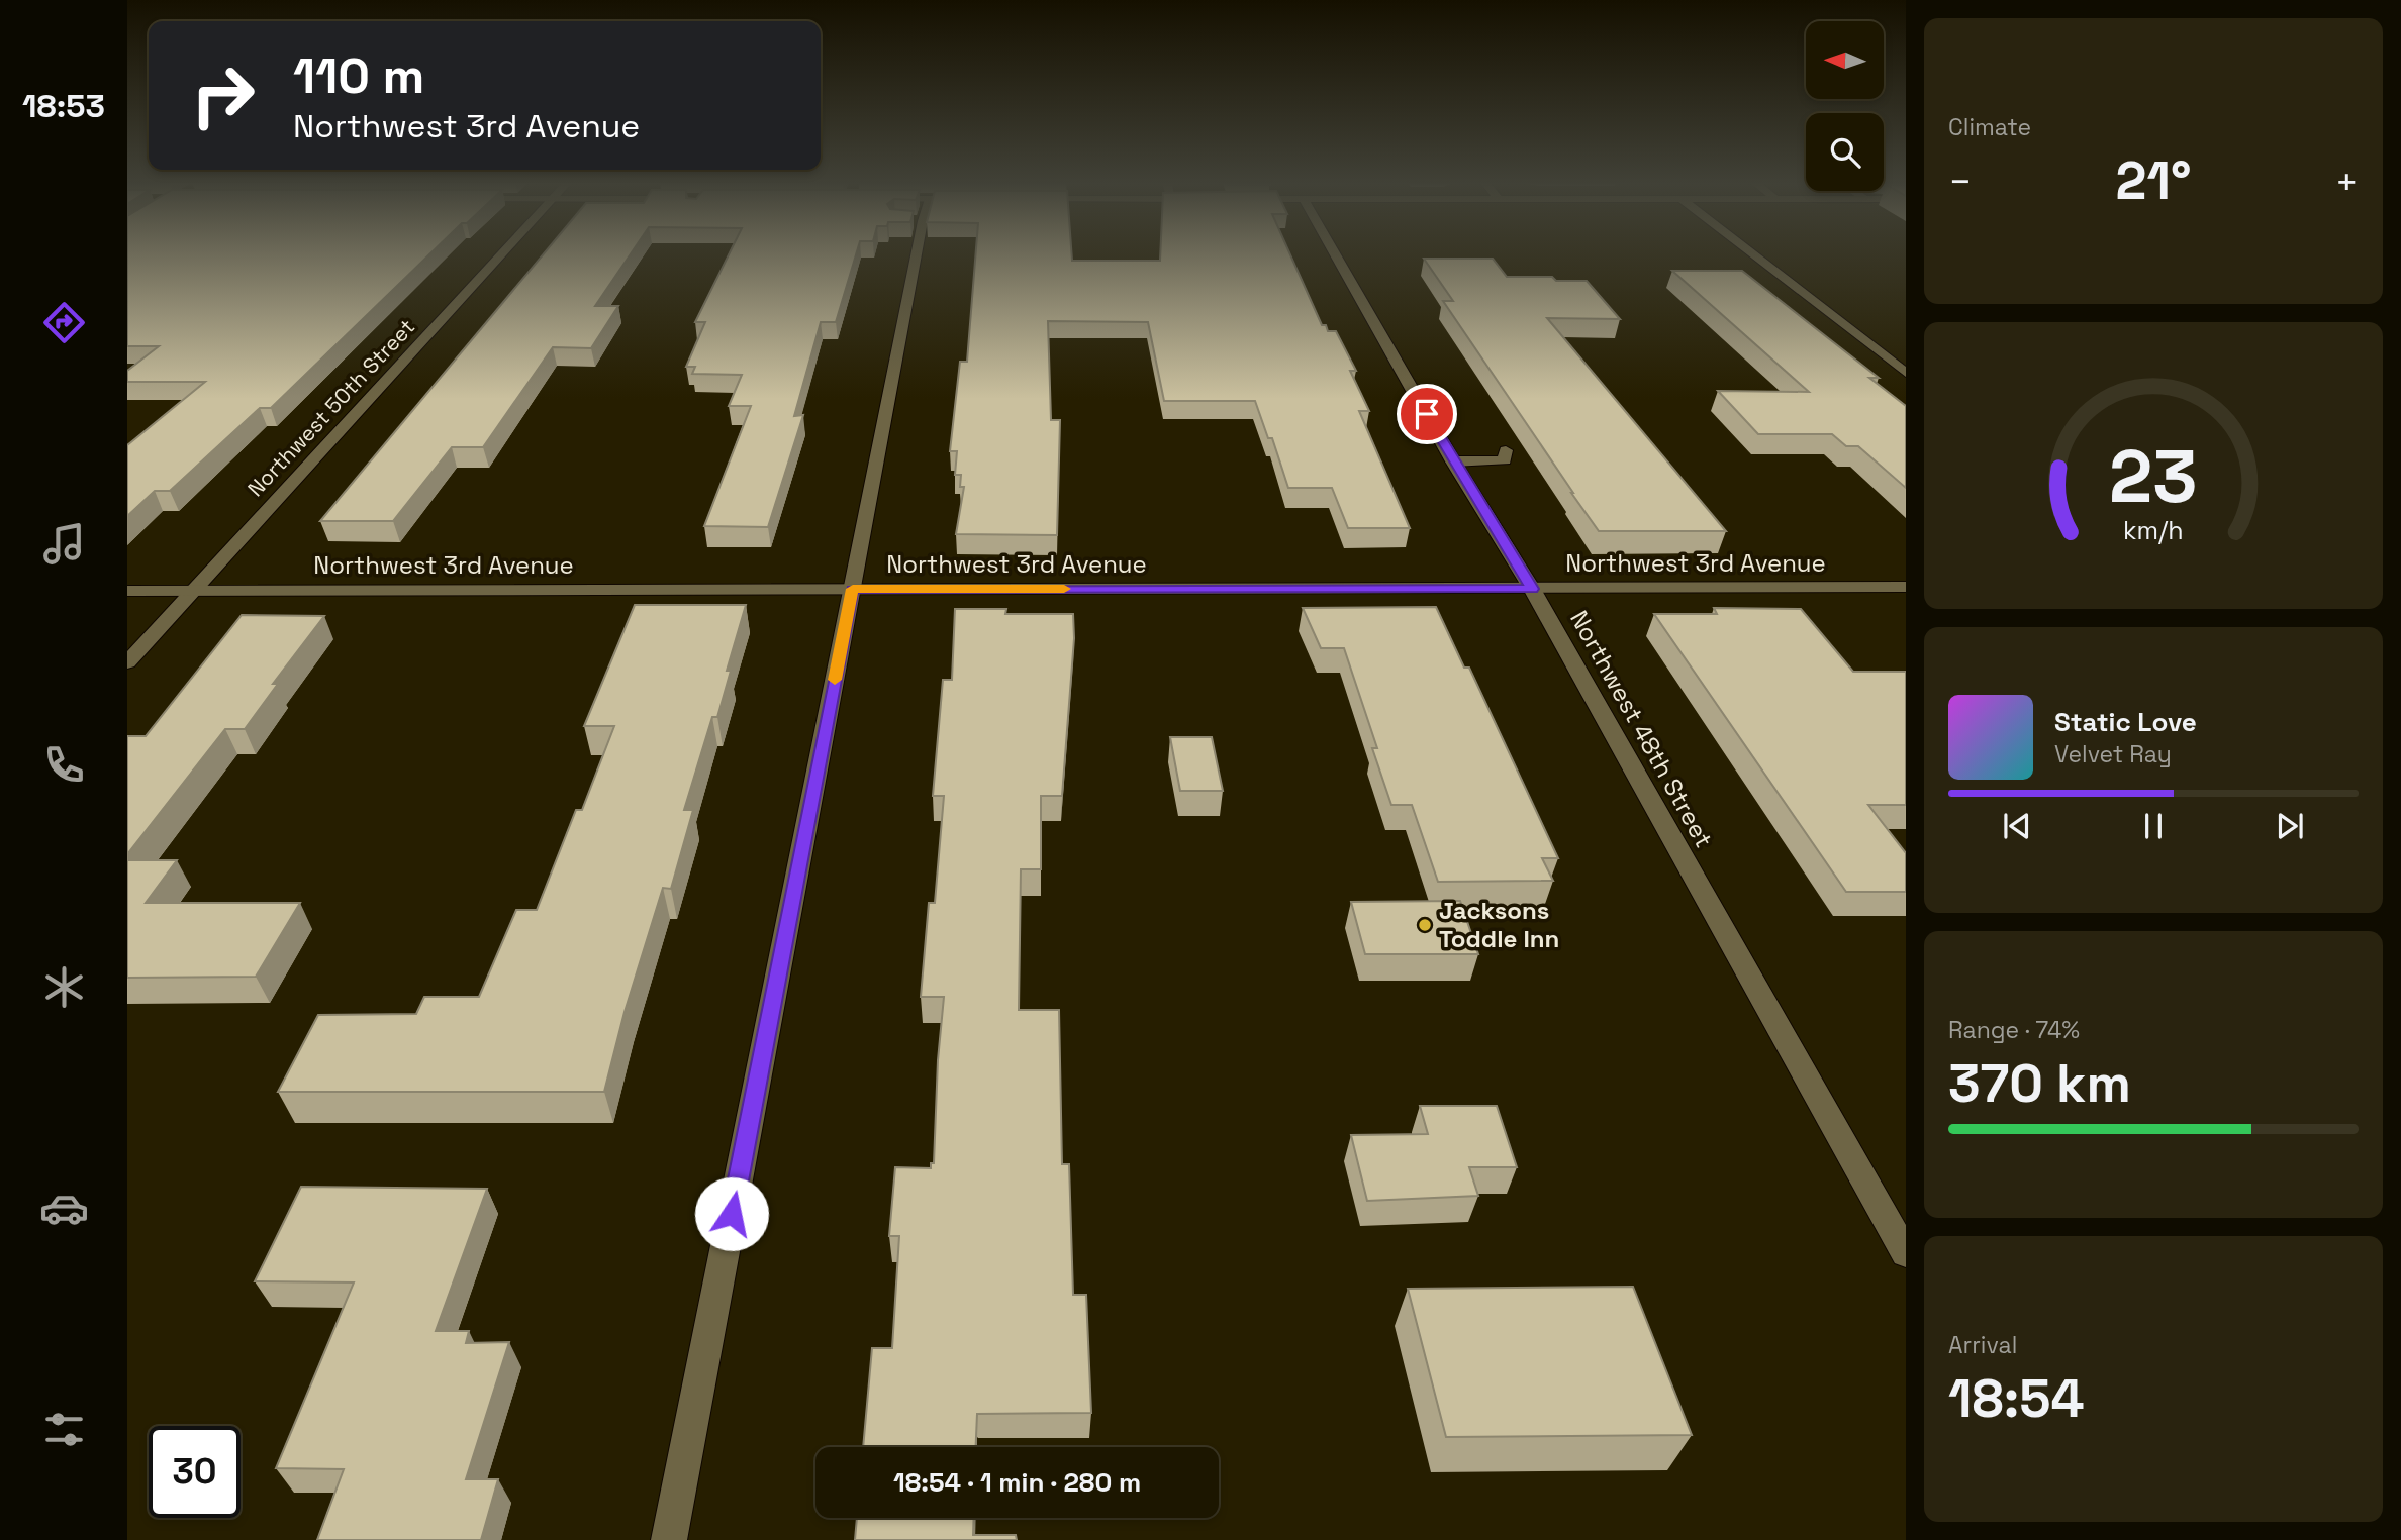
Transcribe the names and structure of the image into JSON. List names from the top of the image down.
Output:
{
  "streets": {
    "street": ["Northwest 50th Street", "Northwest 3rd Avenue", "Northwest 48th Street"]
  },
  "crossings": [
    ["Northwest 50th Street", "Northwest 3rd Avenue"],
    ["Northwest 3rd Avenue", "Northwest 48th Street"]
  ],
  "places": ["Jacksons Toddle Inn"],
  "north": "left",
  "page": {
    "tabs": "18:53",
    "tile": [
      "Climate",
      ["Range · 74%", "370 km"],
      ["Arrival", "18:54"]
    ],
    "turn": ["110 m", "Northwest 3rd Avenue"],
    "heat": ["−", "21°", "+"],
    "song": ["Static Love", "Velvet Ray"],
    "limit": "30",
    "trip": "18:54 · 1 min · 280 m",
    "gauge": ["23", "km/h"]
  }
}
